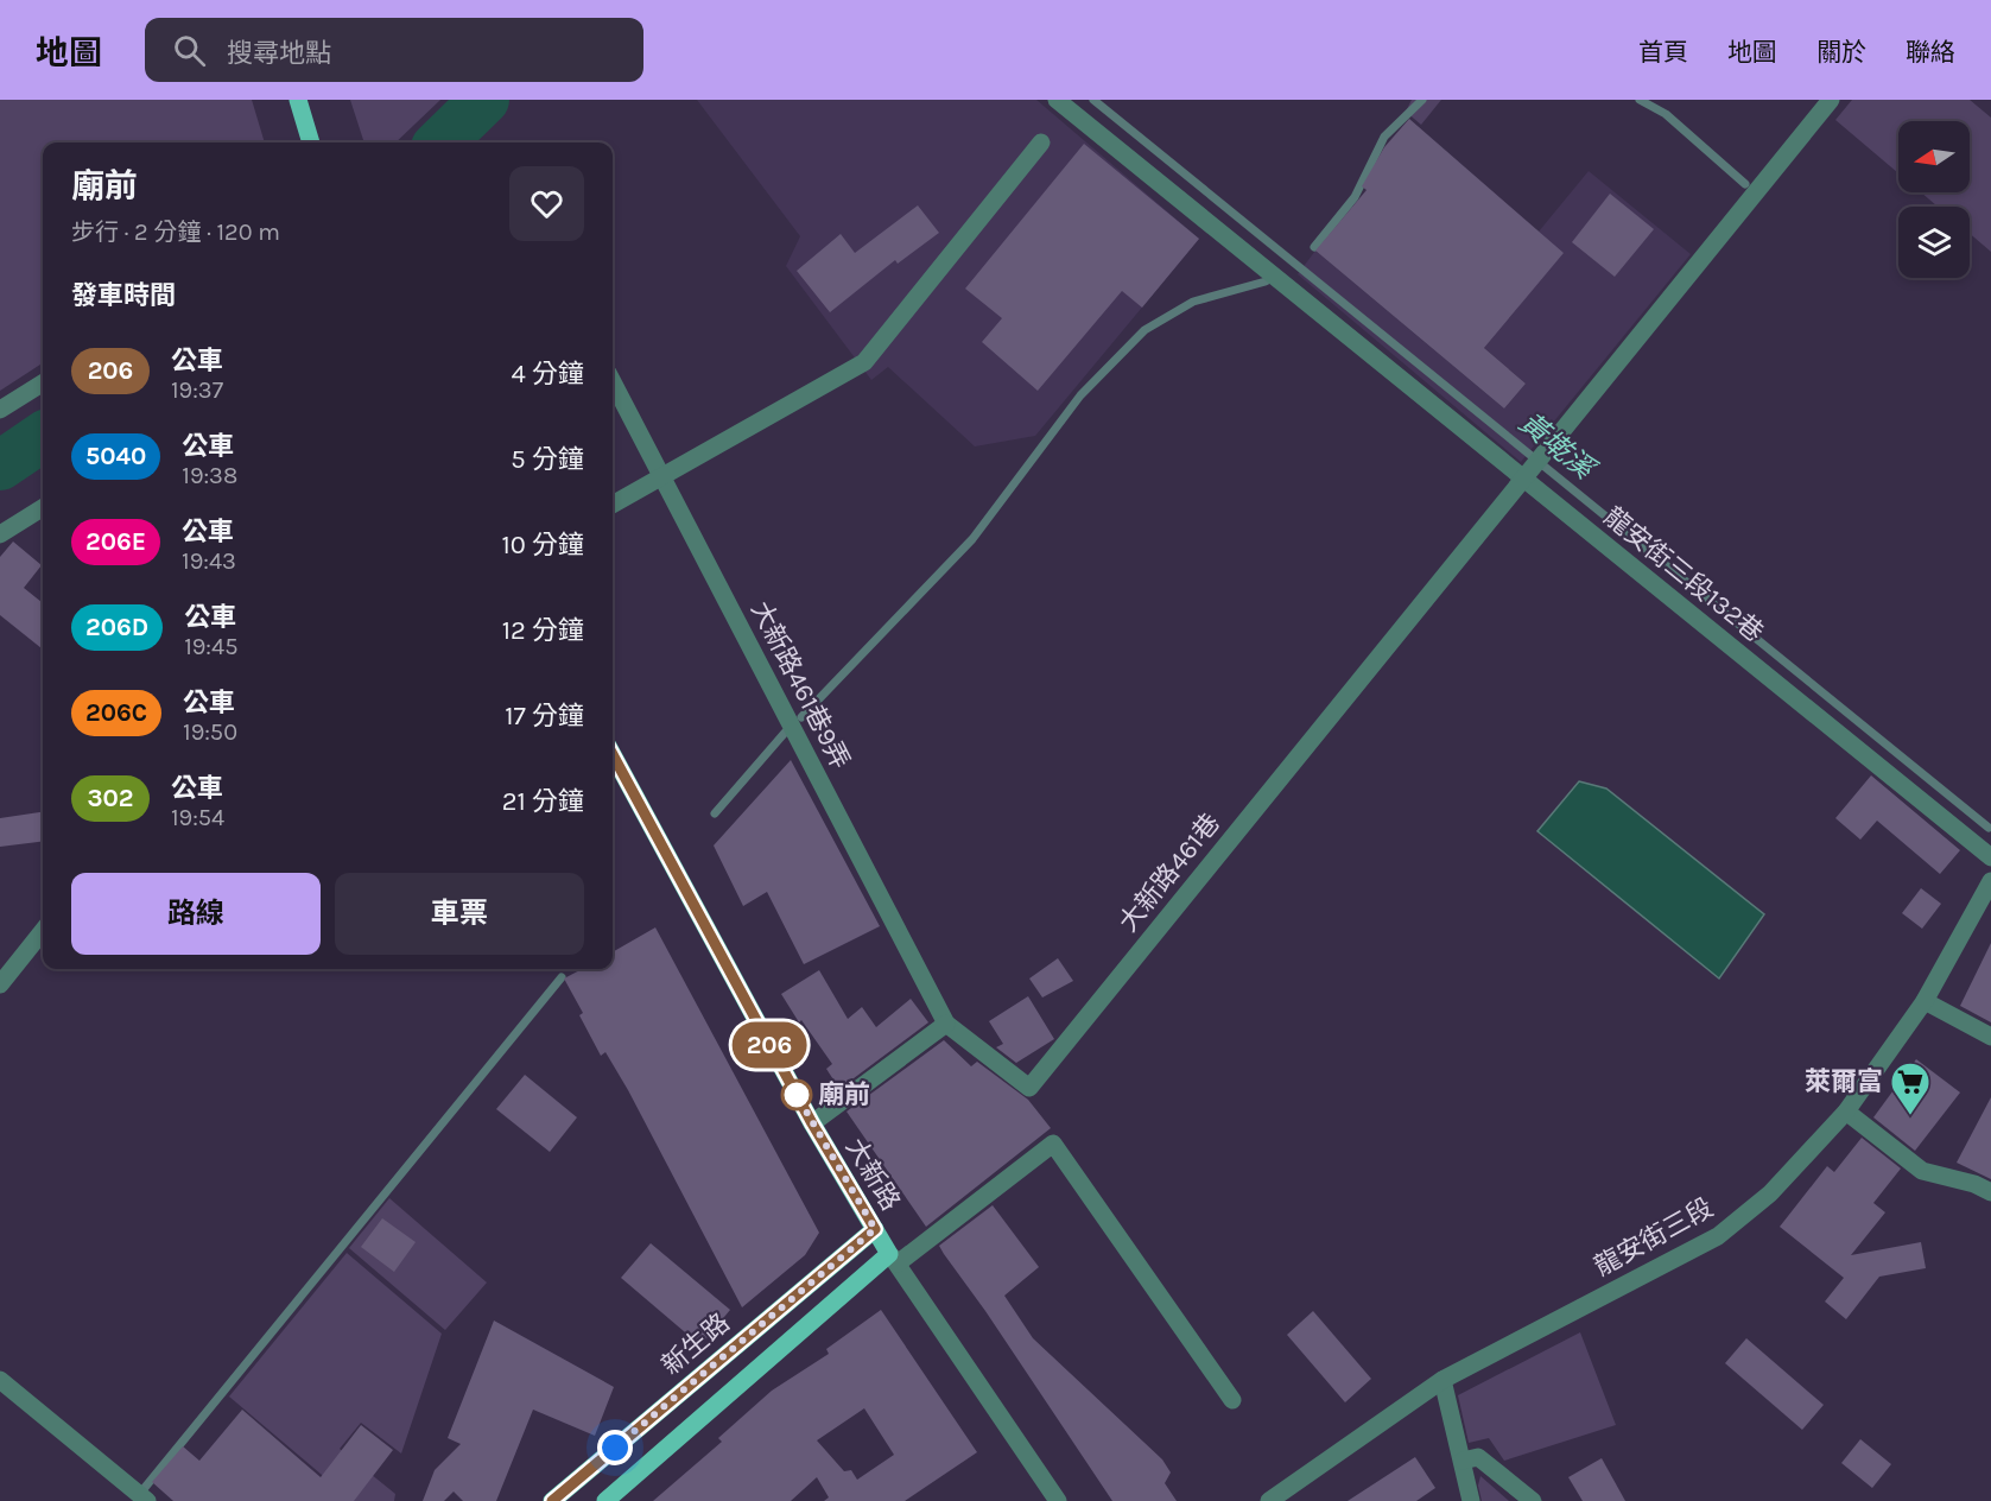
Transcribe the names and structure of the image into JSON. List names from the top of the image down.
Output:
{
  "streets": {
    "main road": ["大新路", "新生路"],
    "street": [
      "龍安街三段132巷",
      "大新路461巷9弄",
      "大新路461巷",
      "龍安街三段"
    ]
  },
  "crossings": [
    ["龍安街三段132巷", "大新路461巷"],
    ["大新路461巷9弄", "大新路461巷"],
    ["大新路", "新生路"]
  ],
  "water": ["黃墘溪"],
  "places": {
    "other": ["廟前"],
    "supermarket": ["萊爾富"]
  },
  "lines": ["bus line 206"],
  "north": "left",
  "page": {
    "header": "地圖",
    "search": "搜尋地點",
    "nav": [
      "首頁",
      "地圖",
      "關於",
      "聯絡"
    ],
    "on_map": "206",
    "heading": [
      ["廟前", "步行 · 2 分鐘 · 120 m"],
      "發車時間"
    ],
    "list": [
      {
        "mark": "206",
        "name": "公車",
        "note": "19:37",
        "value": "4 分鐘"
      },
      {
        "mark": "5040",
        "name": "公車",
        "note": "19:38",
        "value": "5 分鐘"
      },
      {
        "mark": "206E",
        "name": "公車",
        "note": "19:43",
        "value": "10 分鐘"
      },
      {
        "mark": "206D",
        "name": "公車",
        "note": "19:45",
        "value": "12 分鐘"
      },
      {
        "mark": "206C",
        "name": "公車",
        "note": "19:50",
        "value": "17 分鐘"
      },
      {
        "mark": "302",
        "name": "公車",
        "note": "19:54",
        "value": "21 分鐘"
      }
    ],
    "buttons": ["路線", "車票"]
  }
}
